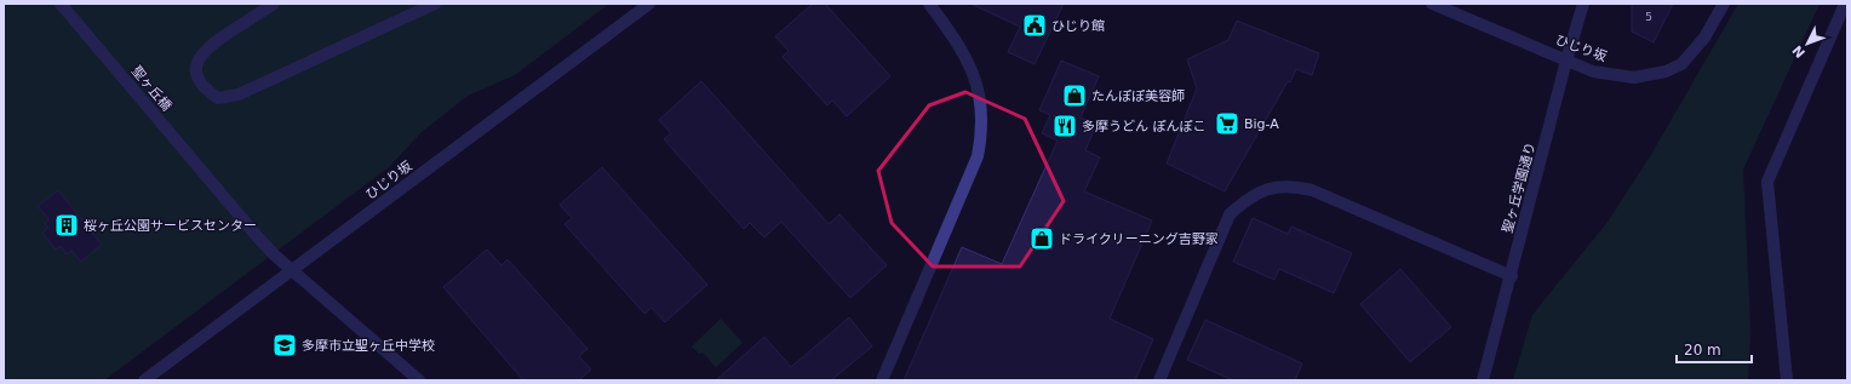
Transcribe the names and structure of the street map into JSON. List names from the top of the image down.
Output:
{
  "streets": {
    "street": ["ひじり坂", "聖ヶ丘橋", "聖ヶ丘学園通り"]
  },
  "crossings": [
    ["ひじり坂", "聖ヶ丘橋"],
    ["ひじり坂", "聖ヶ丘学園通り"]
  ],
  "places": {
    "public building": ["ひじり館"],
    "shop": ["たんぽぽ美容師", "ドライクリーニング吉野家"],
    "supermarket": ["Big-A"],
    "restaurant": ["多摩うどん ぽんぽこ"],
    "building": ["桜ヶ丘公園サービスセンター"],
    "school or university": ["多摩市立聖ヶ丘中学校"]
  },
  "house_numbers": ["5"],
  "scale_bar": "20 m",
  "north": "bottom left"
}
